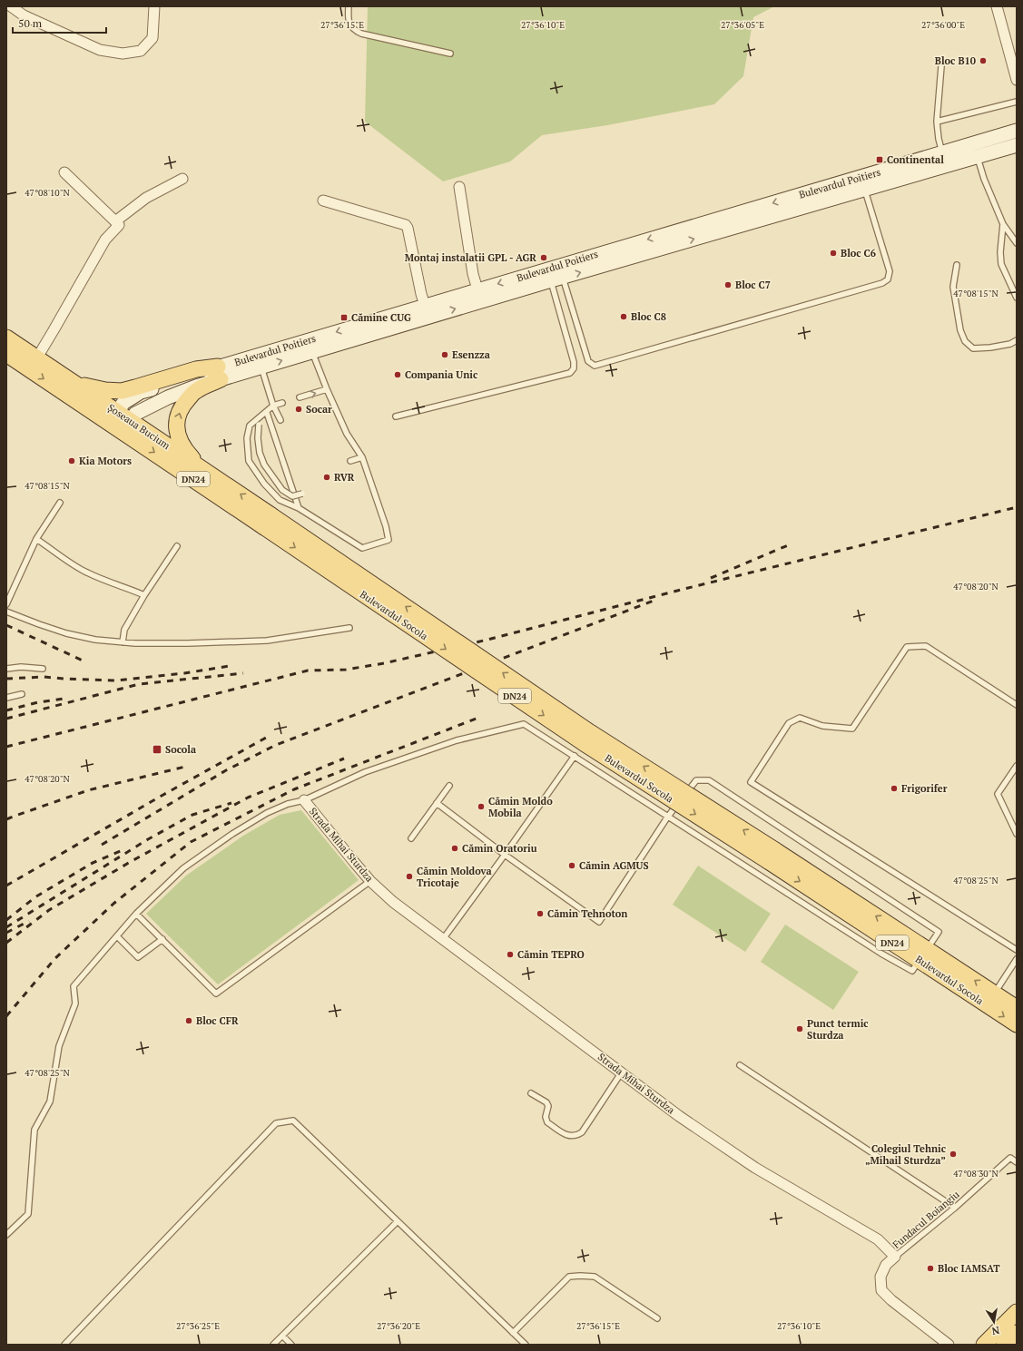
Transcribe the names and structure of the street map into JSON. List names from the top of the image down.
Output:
{
  "streets": {
    "main road": [
      "Bulevardul Poitiers",
      "Șoseaua Bucium",
      "DN24",
      "Bulevardul Socola"
    ],
    "street": ["Strada Mihai Sturdza"],
    "lane": ["Fundacul Boiangiu"]
  },
  "crossings": [
    ["Bulevardul Poitiers", "Șoseaua Bucium"],
    ["Șoseaua Bucium", "Bulevardul Socola"],
    ["Strada Mihai Sturdza", "Fundacul Boiangiu"]
  ],
  "places": {
    "other": [
      "Bloc B10",
      "Bloc C6",
      "Montaj instalatii GPL - AGR",
      "Bloc C7",
      "Bloc C8",
      "Esenzza",
      "Compania Unic",
      "Socar",
      "Kia Motors",
      "RVR",
      "Frigorifer",
      "Cămin Moldo Mobila",
      "Cămin Oratoriu",
      "Cămin AGMUS",
      "Cămin Moldova Tricotaje",
      "Cămin Tehnoton",
      "Cămin TEPRO",
      "Bloc CFR",
      "Punct termic Sturdza",
      "Colegiul Tehnic „Mihail Sturdza”",
      "Bloc IAMSAT"
    ],
    "transit": ["Continental", "Cămine CUG", "Socola"]
  },
  "scale_bar": "50 m",
  "north": "bottom",
  "coordinates": [
    "27°36'15\"E",
    "27°36'10\"E",
    "27°36'05\"E",
    "27°36'00\"E",
    "47°08'10\"N",
    "47°08'15\"N",
    "47°08'20\"N",
    "47°08'25\"N",
    "47°08'30\"N",
    "27°36'25\"E",
    "27°36'20\"E"
  ]
}
